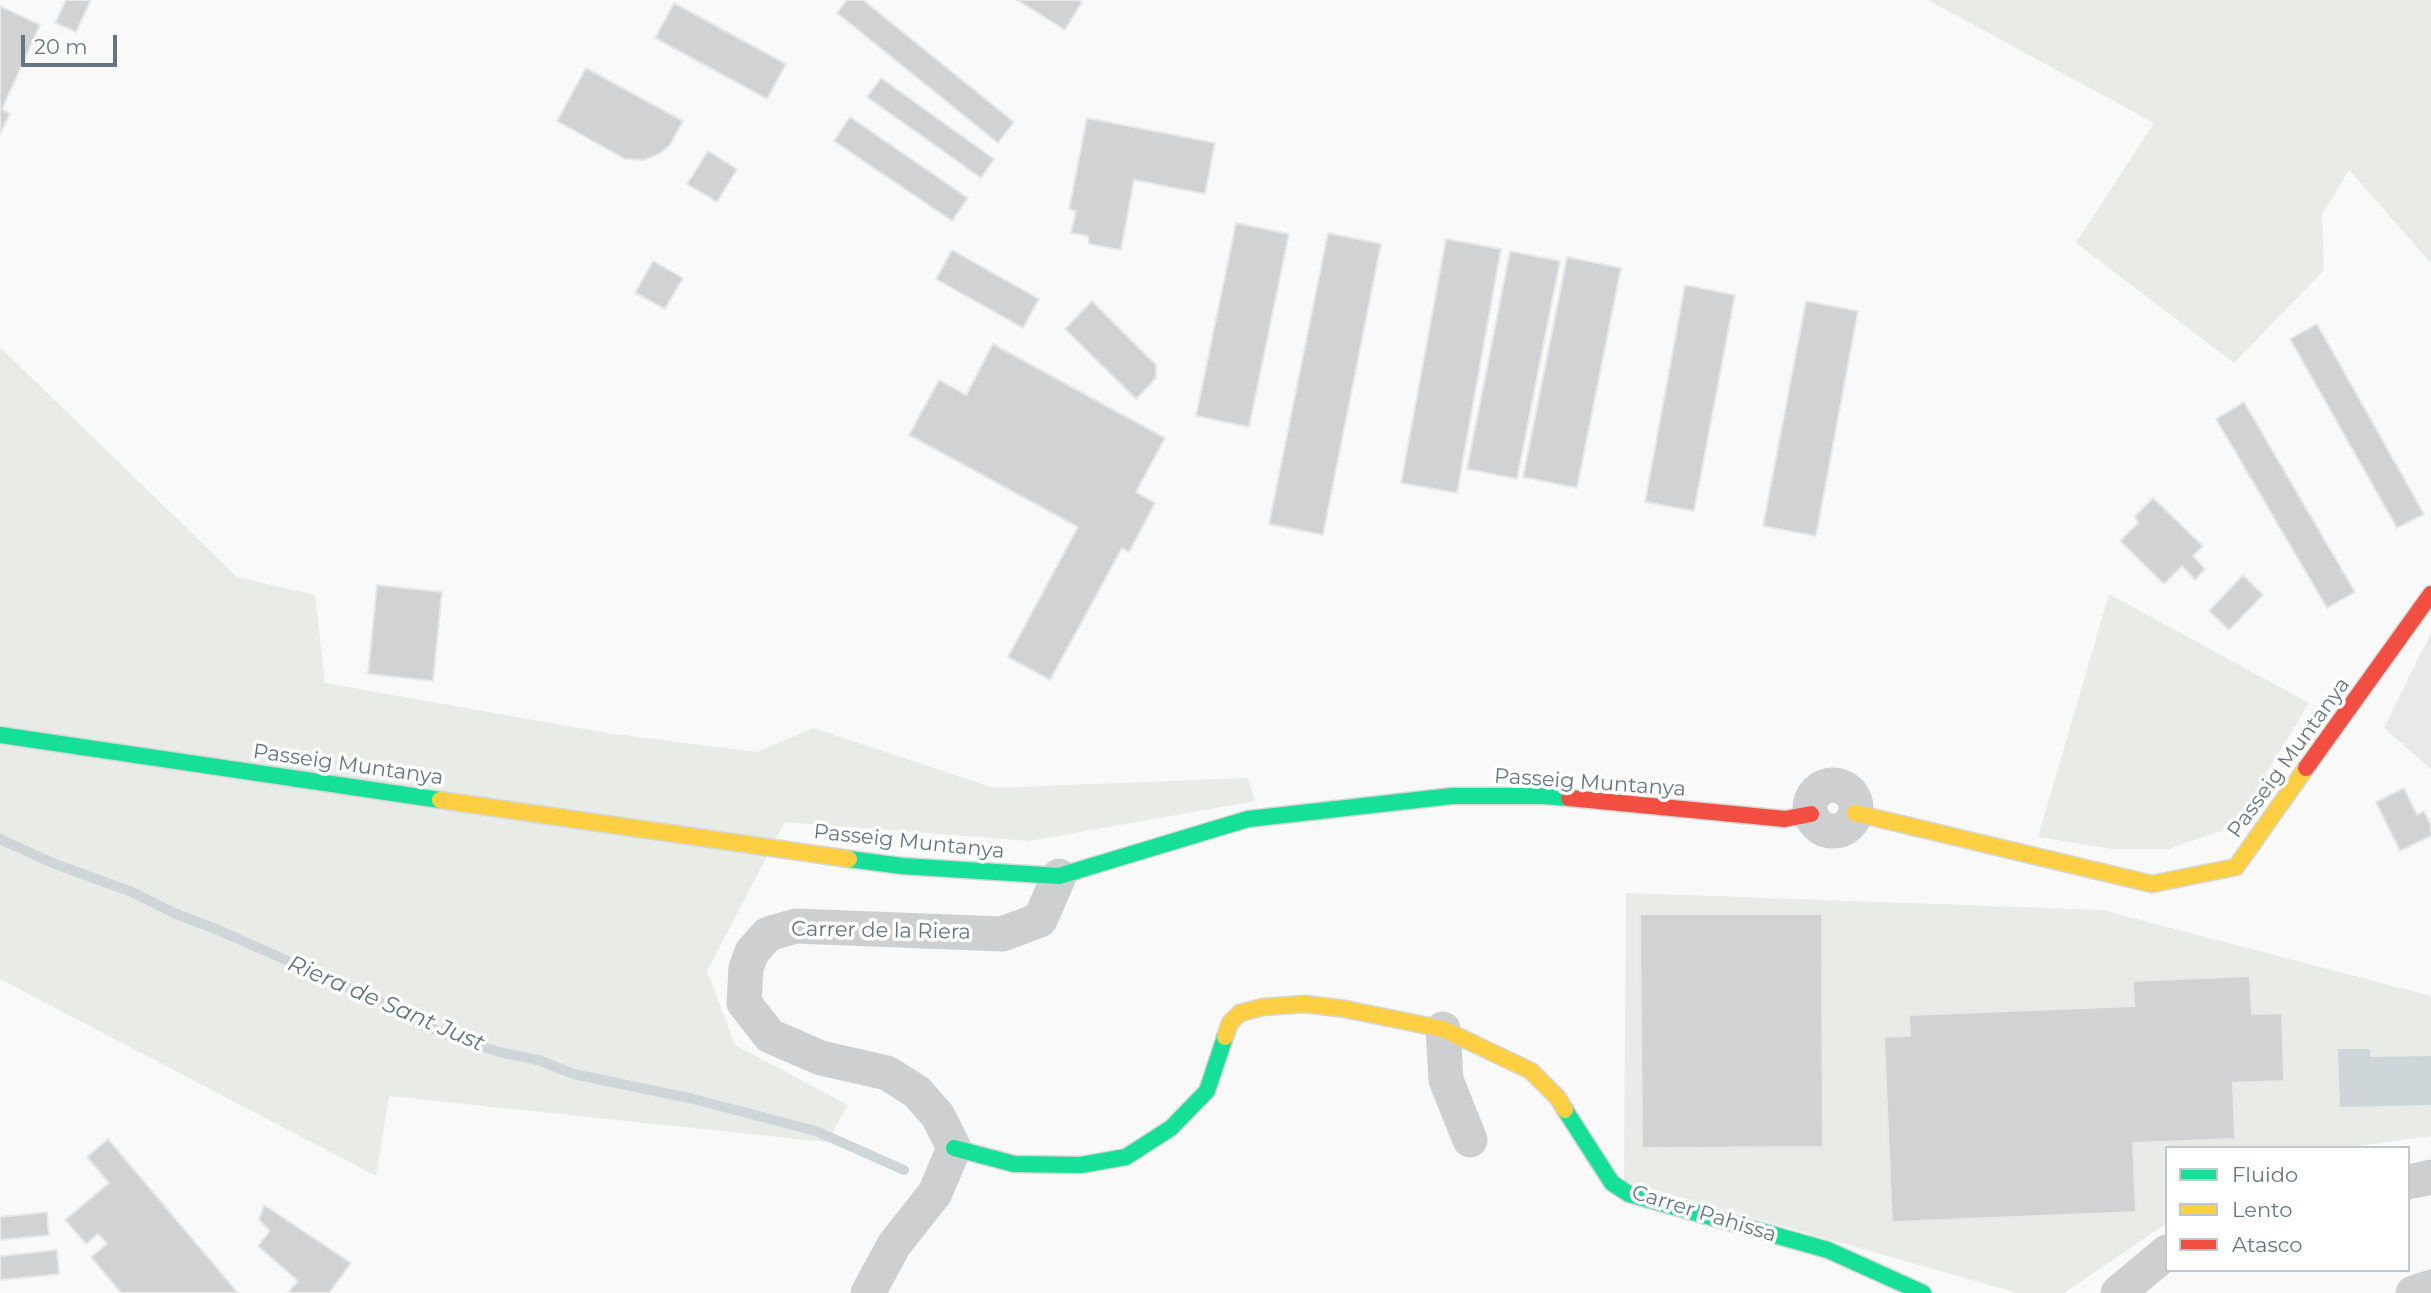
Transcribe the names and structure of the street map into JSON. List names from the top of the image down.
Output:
{
  "streets": {
    "street": ["Passeig Muntanya", "Carrer de la Riera", "Carrer Pahissa"]
  },
  "crossings": [
    ["Passeig Muntanya", "Carrer de la Riera"],
    ["Carrer de la Riera", "Carrer Pahissa"]
  ],
  "water": ["Riera de Sant Just"],
  "legend": ["Fluido", "Lento", "Atasco"],
  "scale_bar": "20 m"
}
